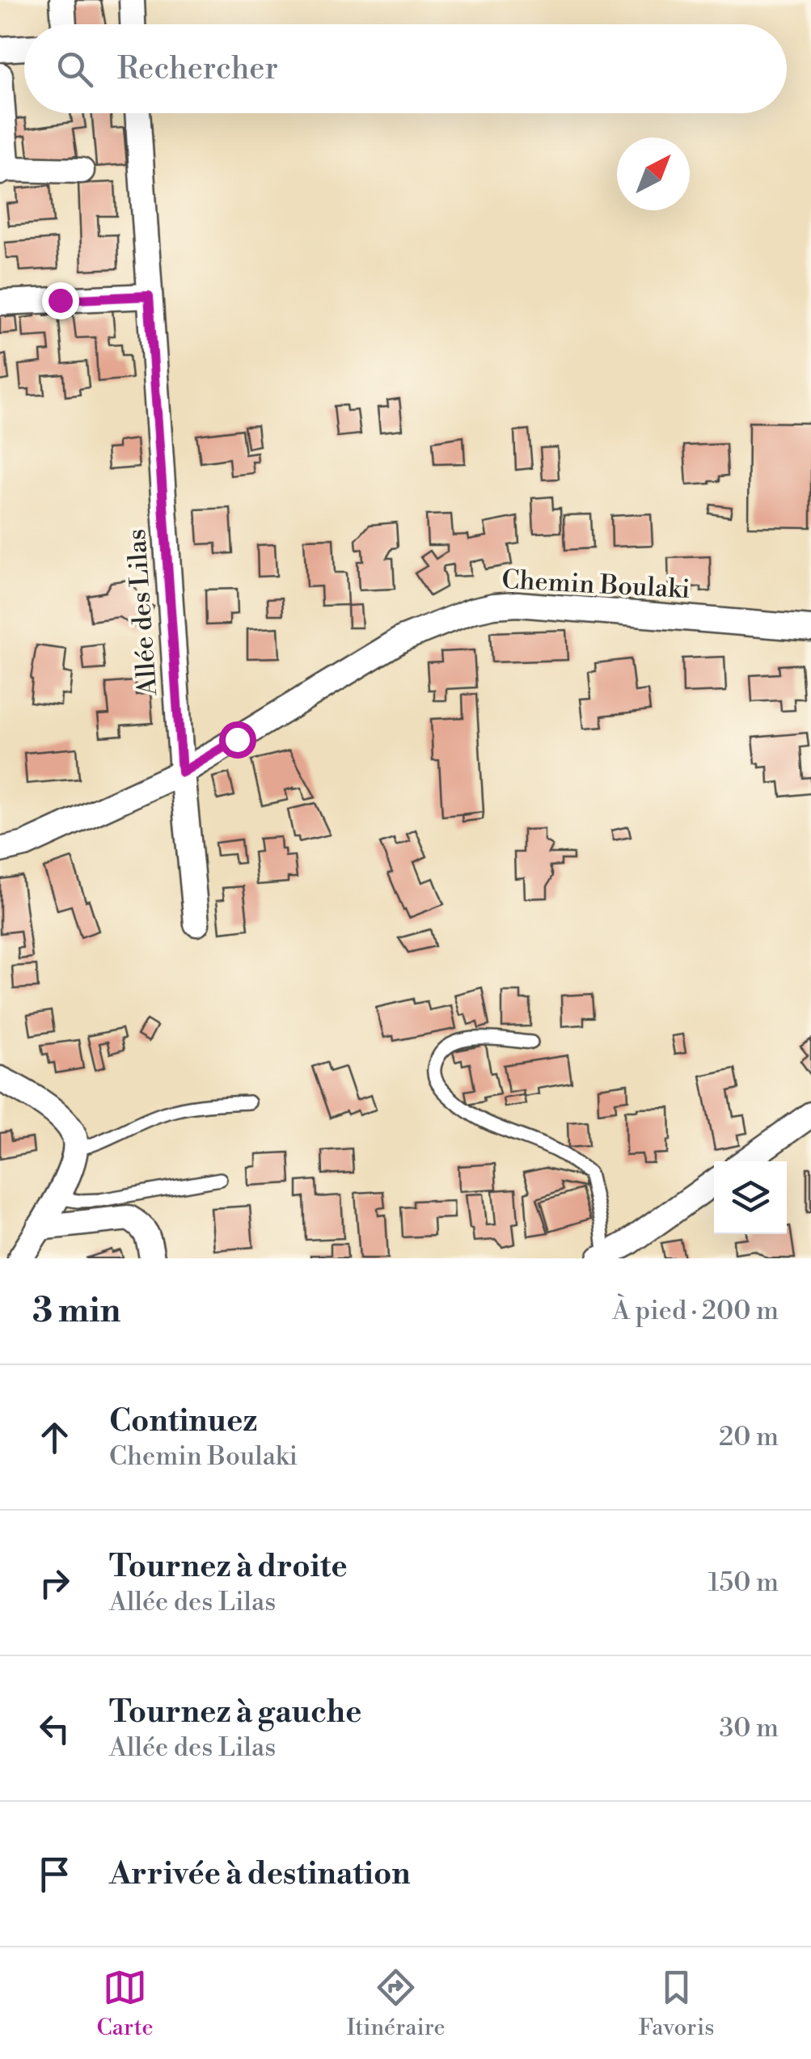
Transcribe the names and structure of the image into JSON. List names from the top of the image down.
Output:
{
  "streets": {
    "street": ["Chemin Boulaki", "Allée des Lilas"]
  },
  "crossings": [
    ["Chemin Boulaki", "Allée des Lilas"]
  ],
  "north": "top right",
  "page": {
    "search": "Rechercher",
    "heading": ["3 min", "À pied · 200 m"],
    "list": [
      ["Continuez", "Chemin Boulaki", "20 m"],
      ["Tournez à droite", "Allée des Lilas", "150 m"],
      ["Tournez à gauche", "Allée des Lilas", "30 m"],
      "Arrivée à destination"
    ],
    "nav": ["Carte", "Itinéraire", "Favoris"]
  }
}
